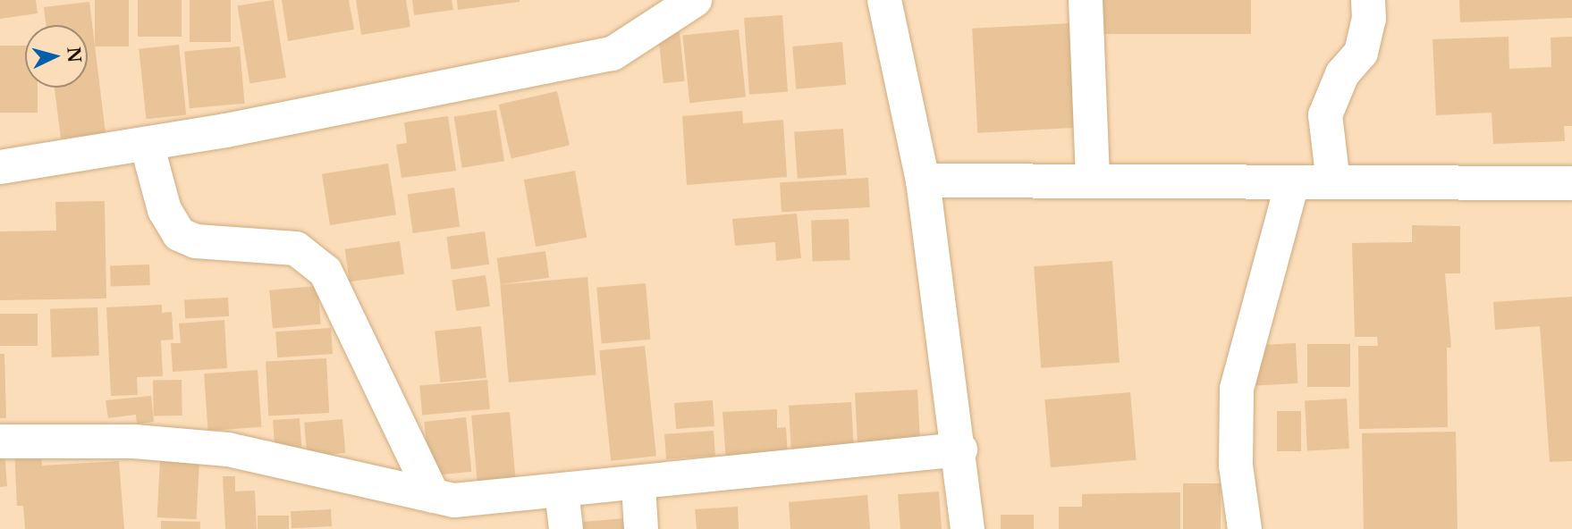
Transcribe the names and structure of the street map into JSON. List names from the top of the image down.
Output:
{
  "north": "right"
}
